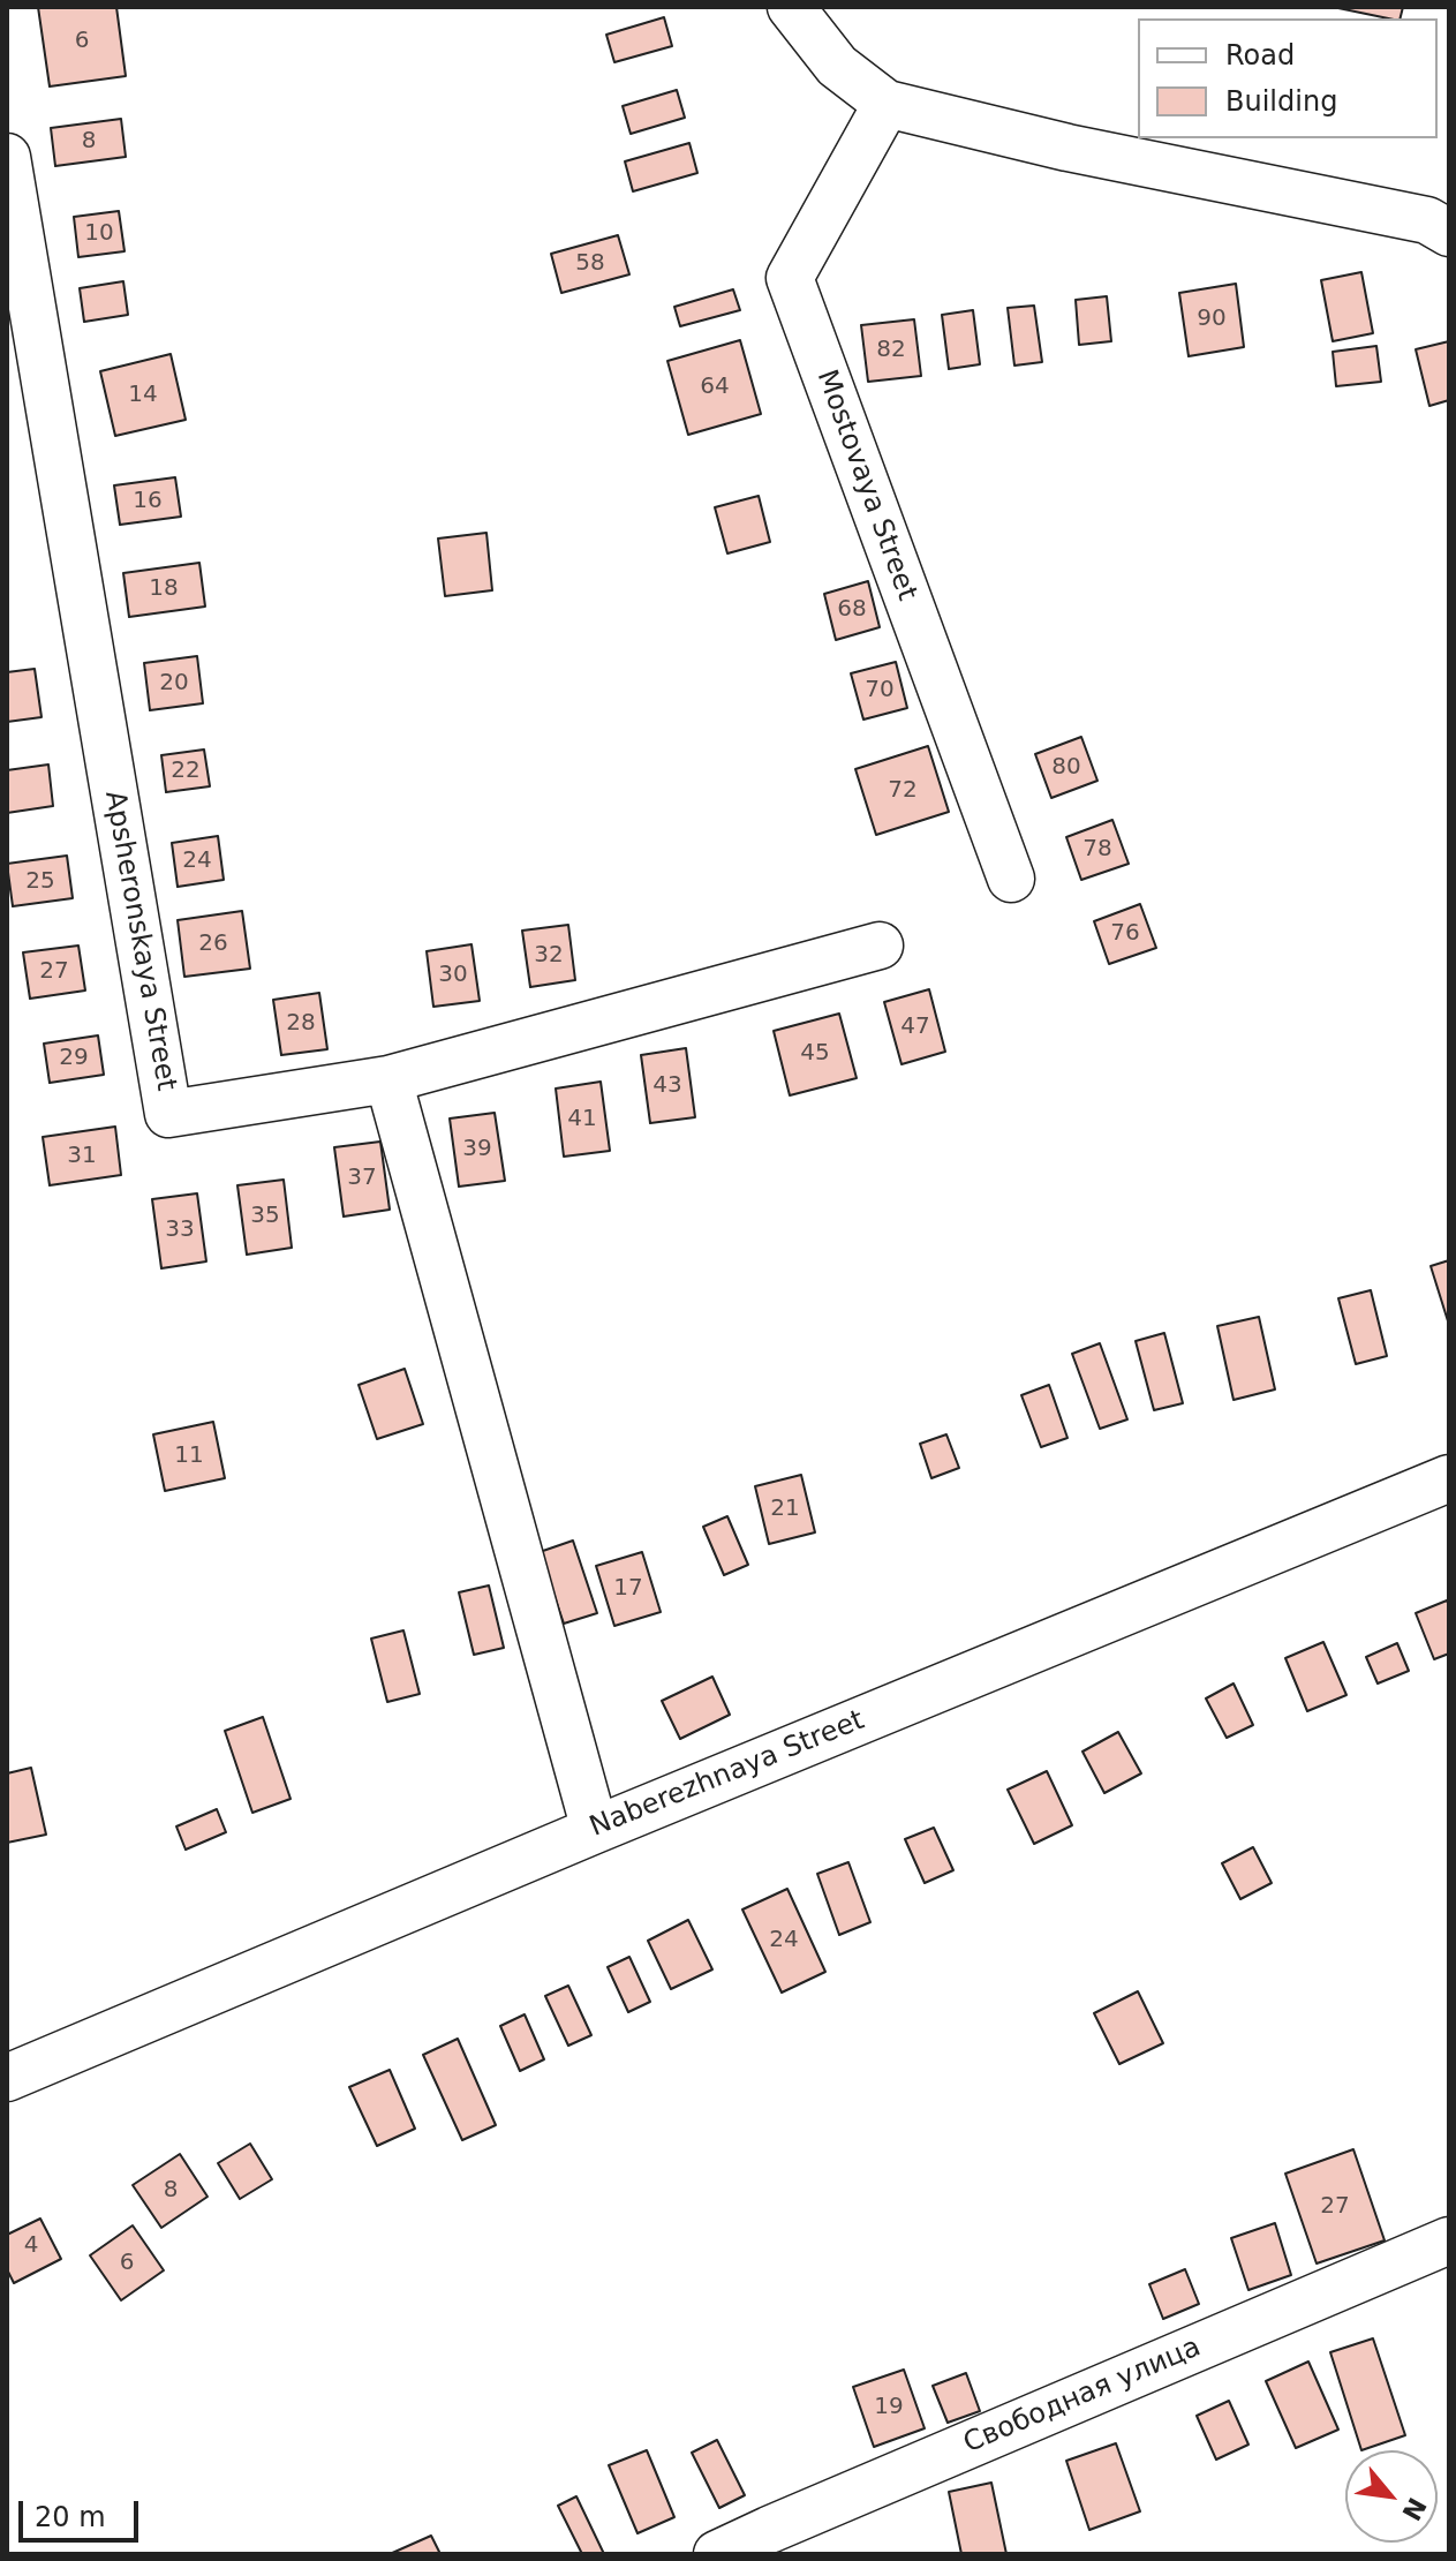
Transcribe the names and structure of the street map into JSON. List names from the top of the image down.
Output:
{
  "streets": {
    "street": [
      "Mostovaya Street",
      "Apsheronskaya Street",
      "Naberezhnaya Street",
      "Свободная улица"
    ]
  },
  "house_numbers": [
    "6",
    "8",
    "10",
    "58",
    "90",
    "82",
    "64",
    "14",
    "16",
    "18",
    "68",
    "20",
    "70",
    "80",
    "22",
    "72",
    "78",
    "24",
    "25",
    "76",
    "26",
    "32",
    "27",
    "30",
    "28",
    "47",
    "45",
    "29",
    "43",
    "41",
    "39",
    "31",
    "37",
    "35",
    "33",
    "11",
    "21",
    "17",
    "24",
    "8",
    "27",
    "4",
    "6",
    "19"
  ],
  "legend": ["Road", "Building"],
  "scale_bar": "20 m",
  "north": "bottom right"
}
